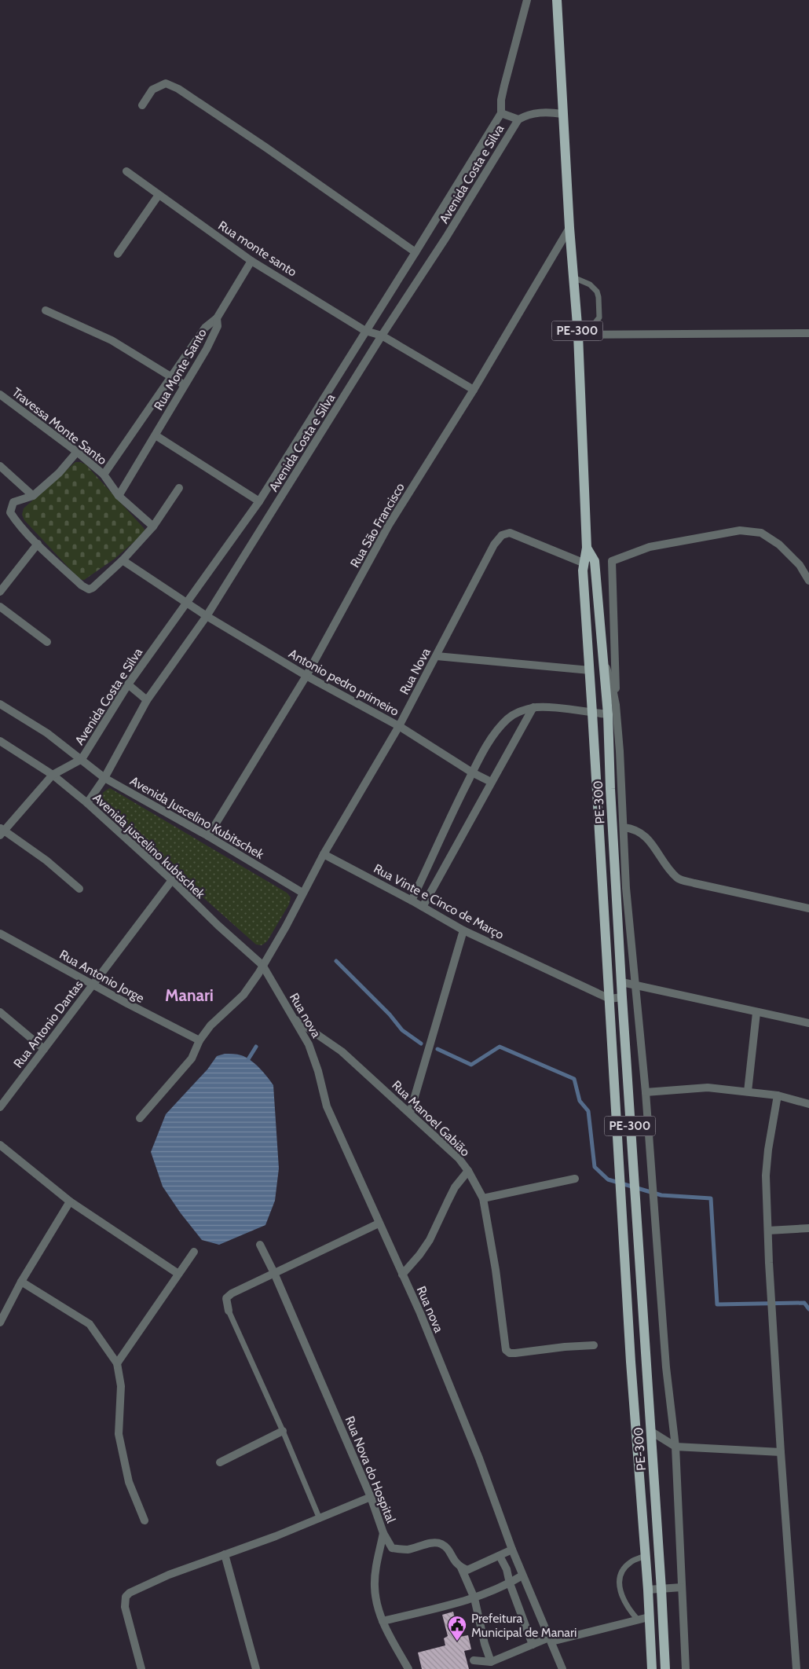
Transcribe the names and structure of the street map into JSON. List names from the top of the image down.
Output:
{
  "streets": {
    "main road": ["PE-300"],
    "street": [
      "Avenida Costa e Silva",
      "Rua monte santo",
      "Rua Monte Santo",
      "Travessa Monte Santo",
      "Rua São Francisco",
      "Rua Nova",
      "Antonio pedro primeiro",
      "Avenida Juscelino Kubitschek",
      "Avenida juscelino kubtschek",
      "Rua Vinte e Cinco de Março",
      "Rua Antonio Jorge",
      "Rua nova",
      "Rua Antonio Dantas",
      "Rua Manoel Gabião",
      "Rua Nova do Hospital"
    ]
  },
  "crossings": [
    ["Avenida Costa e Silva", "Rua monte santo"],
    ["Avenida Costa e Silva", "Antonio pedro primeiro"],
    ["Avenida Costa e Silva", "Avenida Juscelino Kubitschek"],
    ["Avenida Costa e Silva", "Avenida juscelino kubtschek"],
    ["Rua monte santo", "Rua São Francisco"],
    ["PE-300", "Rua São Francisco"],
    ["PE-300", "Rua Nova"],
    ["PE-300", "Rua Vinte e Cinco de Março"],
    ["Rua Monte Santo", "Travessa Monte Santo"],
    ["Rua São Francisco", "Antonio pedro primeiro"],
    ["Rua São Francisco", "Avenida Juscelino Kubitschek"],
    ["Rua Nova", "Antonio pedro primeiro"],
    ["Rua Nova", "Avenida Juscelino Kubitschek"],
    ["Rua Nova", "Rua Vinte e Cinco de Março"],
    ["Avenida juscelino kubtschek", "Rua nova"],
    ["Avenida juscelino kubtschek", "Rua Antonio Dantas"],
    ["Rua Vinte e Cinco de Março", "Rua Manoel Gabião"],
    ["Rua Antonio Jorge", "Rua Antonio Dantas"],
    ["Rua nova", "Rua Manoel Gabião"]
  ],
  "districts": ["Manari"],
  "places": {
    "public building": ["Prefeitura Municipal de Manari"]
  }
}
